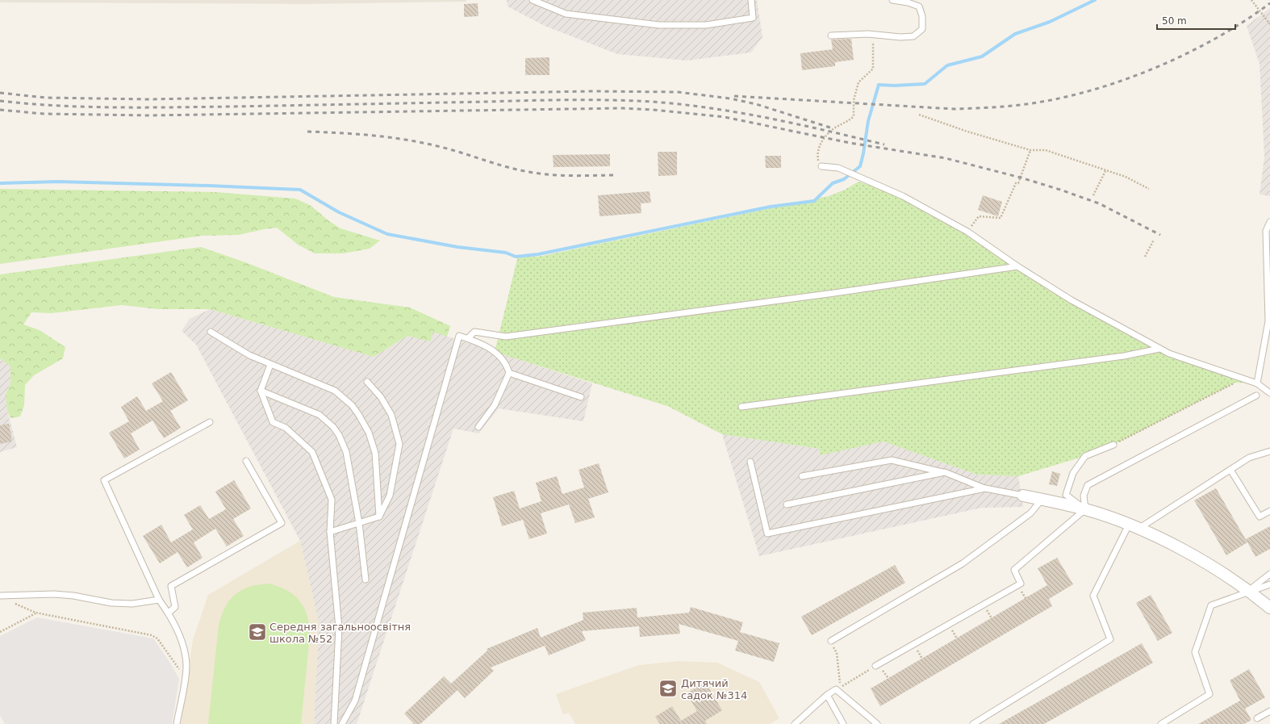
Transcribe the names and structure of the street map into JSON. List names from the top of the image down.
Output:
{
  "places": {
    "school or university": ["Середня загальноосвітня школа №52", "Дитячий садок №314"]
  },
  "scale_bar": "50 m"
}
